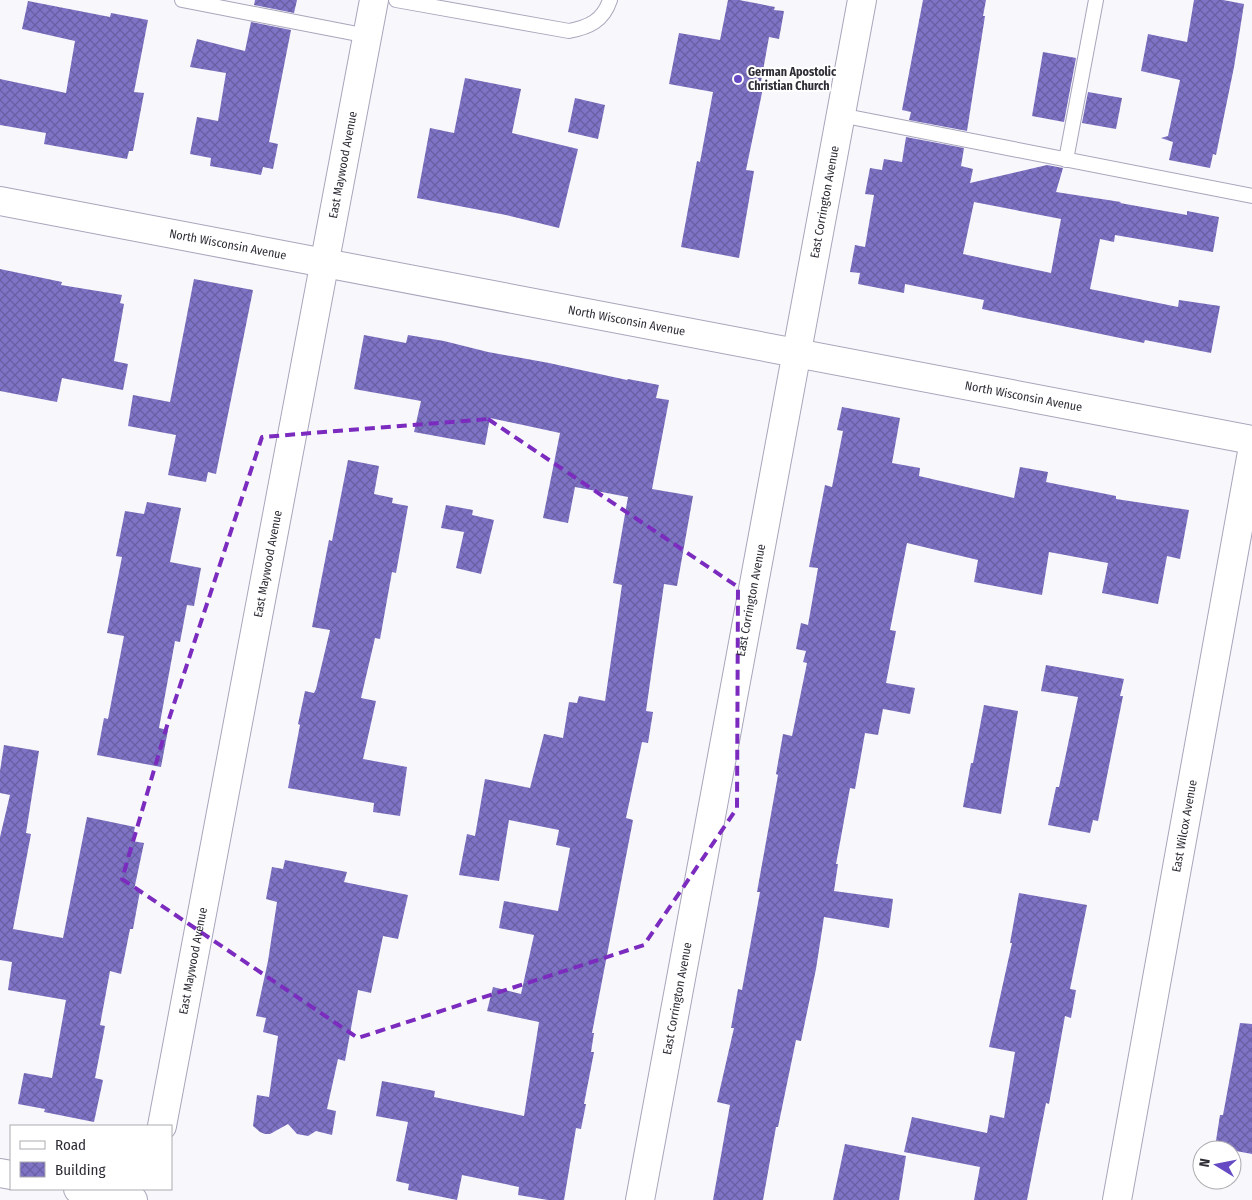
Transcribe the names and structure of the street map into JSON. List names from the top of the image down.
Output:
{
  "streets": {
    "street": [
      "East Maywood Avenue",
      "East Corrington Avenue",
      "North Wisconsin Avenue",
      "East Wilcox Avenue"
    ]
  },
  "crossings": [
    ["East Maywood Avenue", "North Wisconsin Avenue"],
    ["East Corrington Avenue", "North Wisconsin Avenue"]
  ],
  "places": ["German Apostolic Christian Church"],
  "legend": ["Road", "Building"],
  "north": "left"
}
